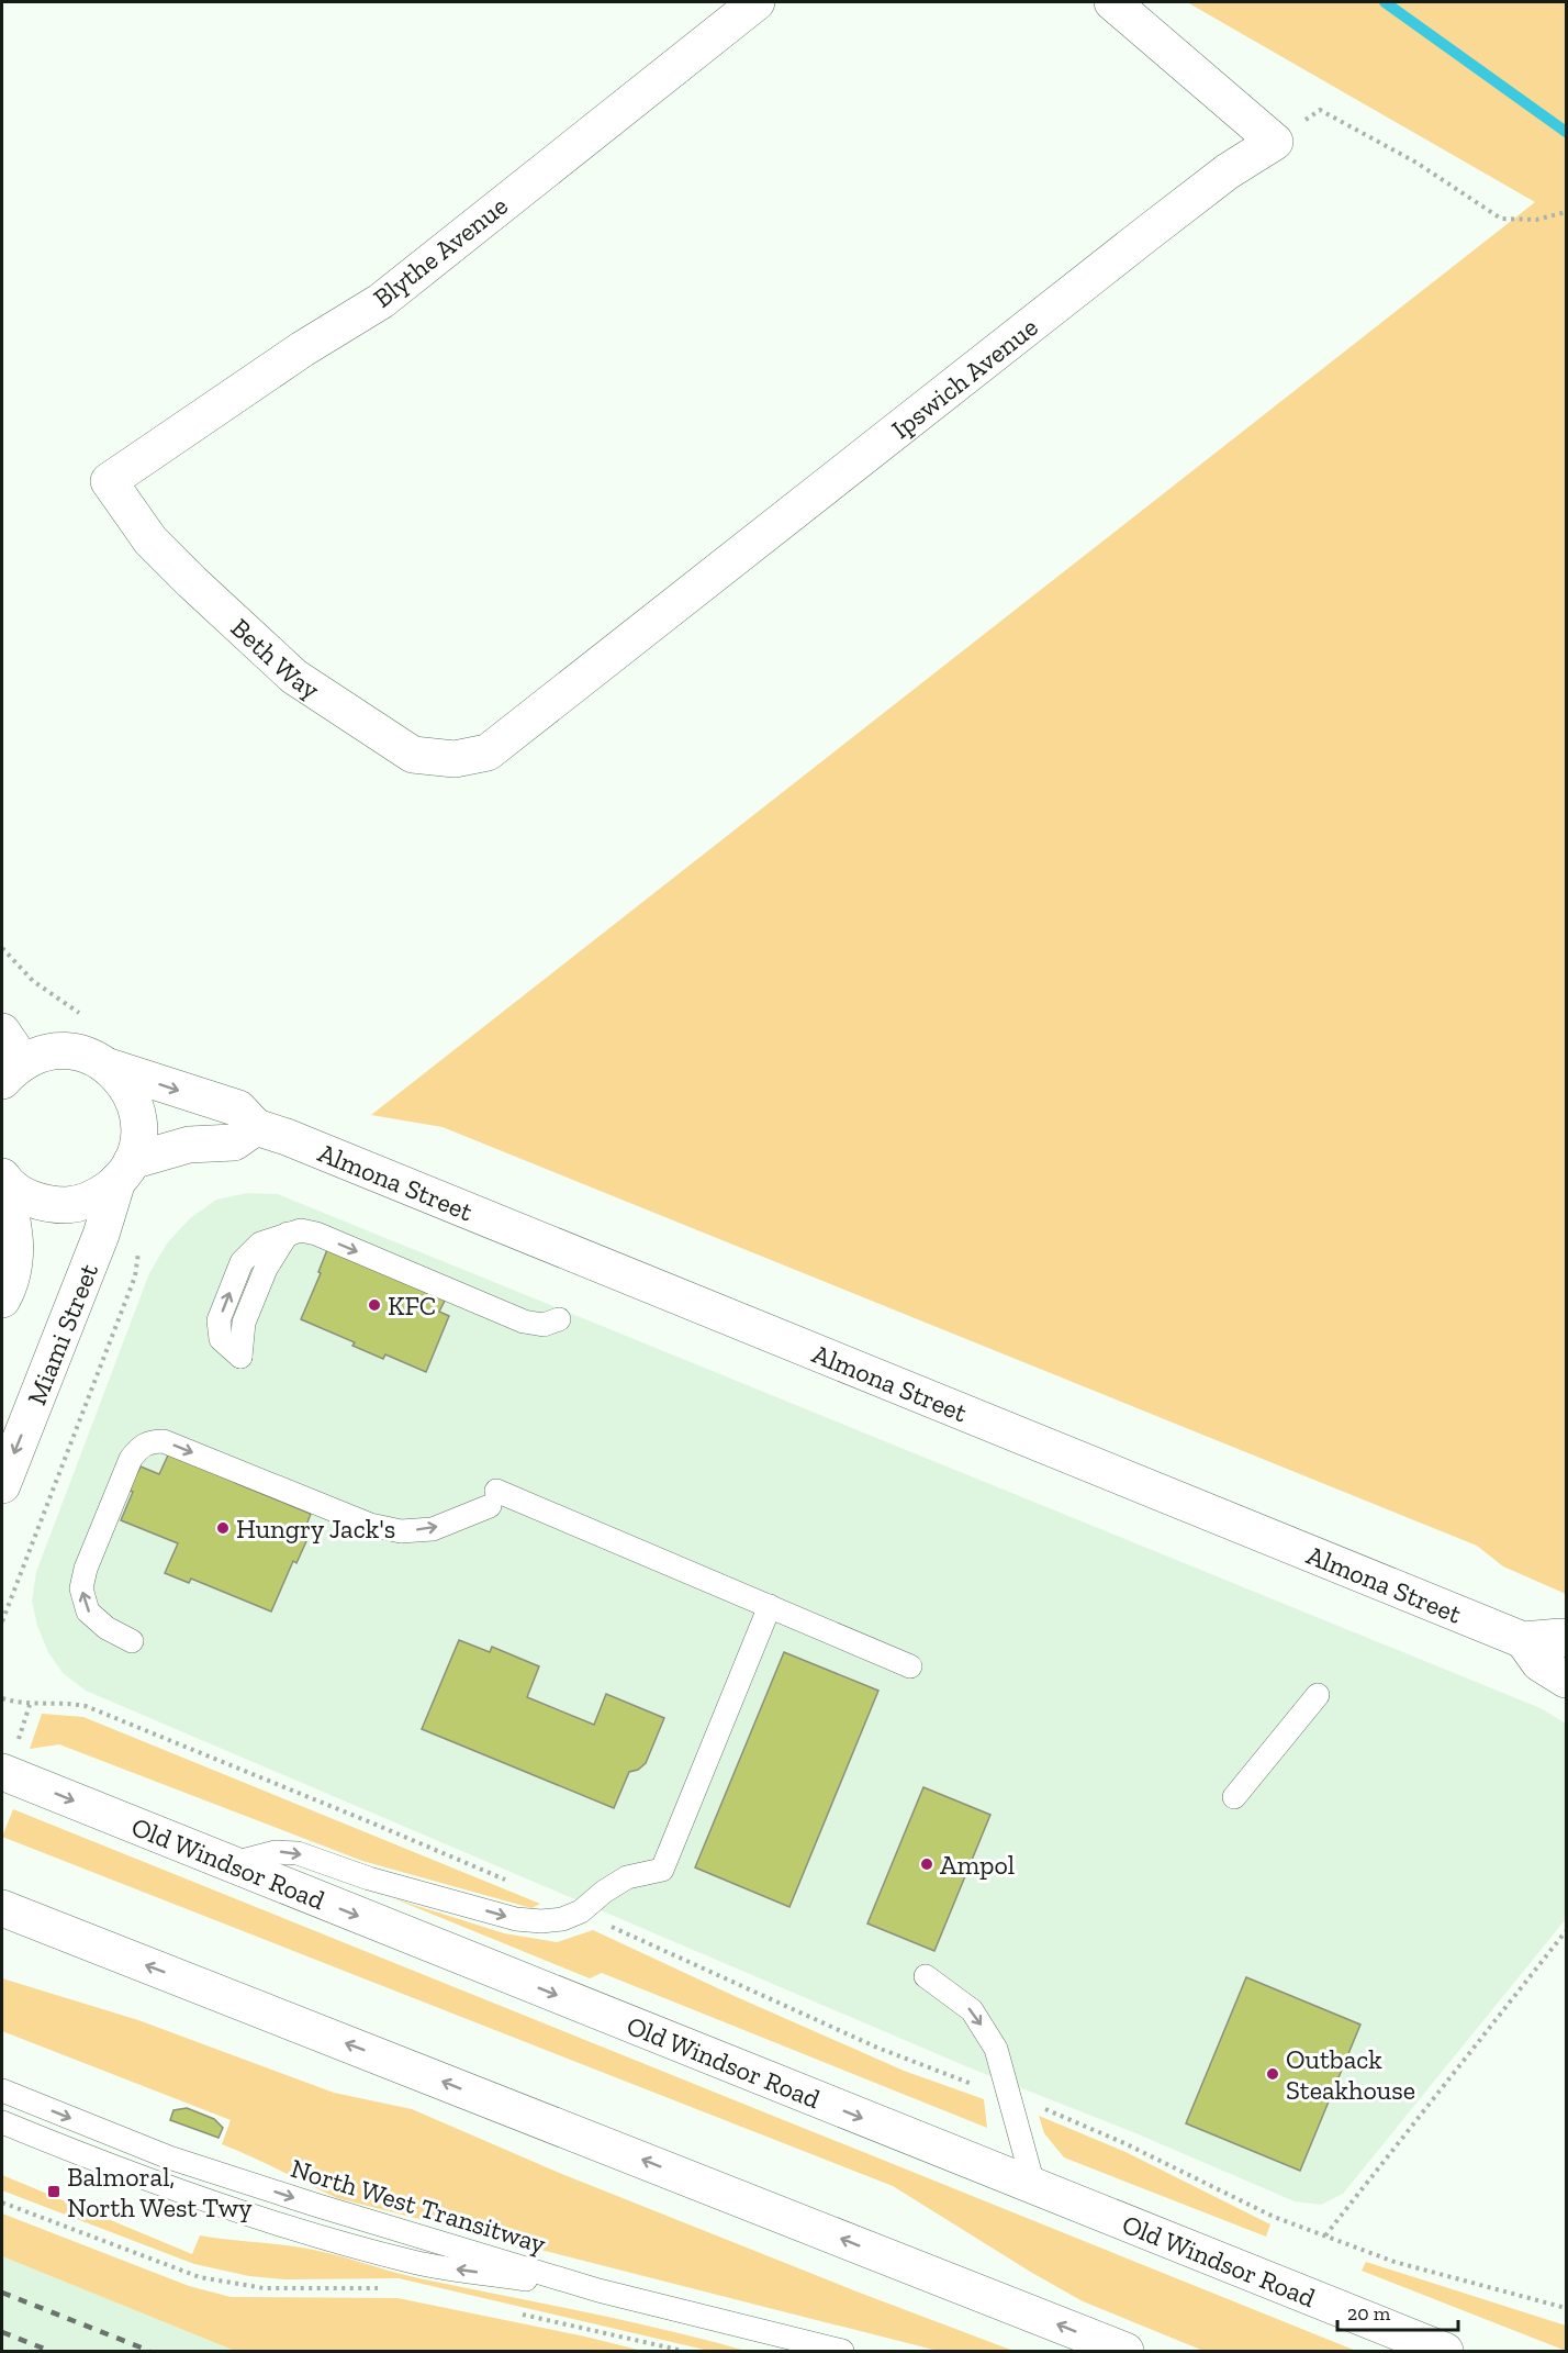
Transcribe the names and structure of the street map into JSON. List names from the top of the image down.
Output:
{
  "streets": {
    "main road": [
      "Blythe Avenue",
      "Ipswich Avenue",
      "Beth Way",
      "Almona Street",
      "Miami Street",
      "Old Windsor Road"
    ],
    "lane": ["North West Transitway"]
  },
  "crossings": [
    ["Blythe Avenue", "Beth Way"],
    ["Ipswich Avenue", "Beth Way"],
    ["Almona Street", "Miami Street"]
  ],
  "places": {
    "other": [
      "KFC",
      "Hungry Jack's",
      "Ampol",
      "Outback Steakhouse"
    ],
    "transit": ["Balmoral, North West Twy"]
  },
  "scale_bar": "20 m"
}
